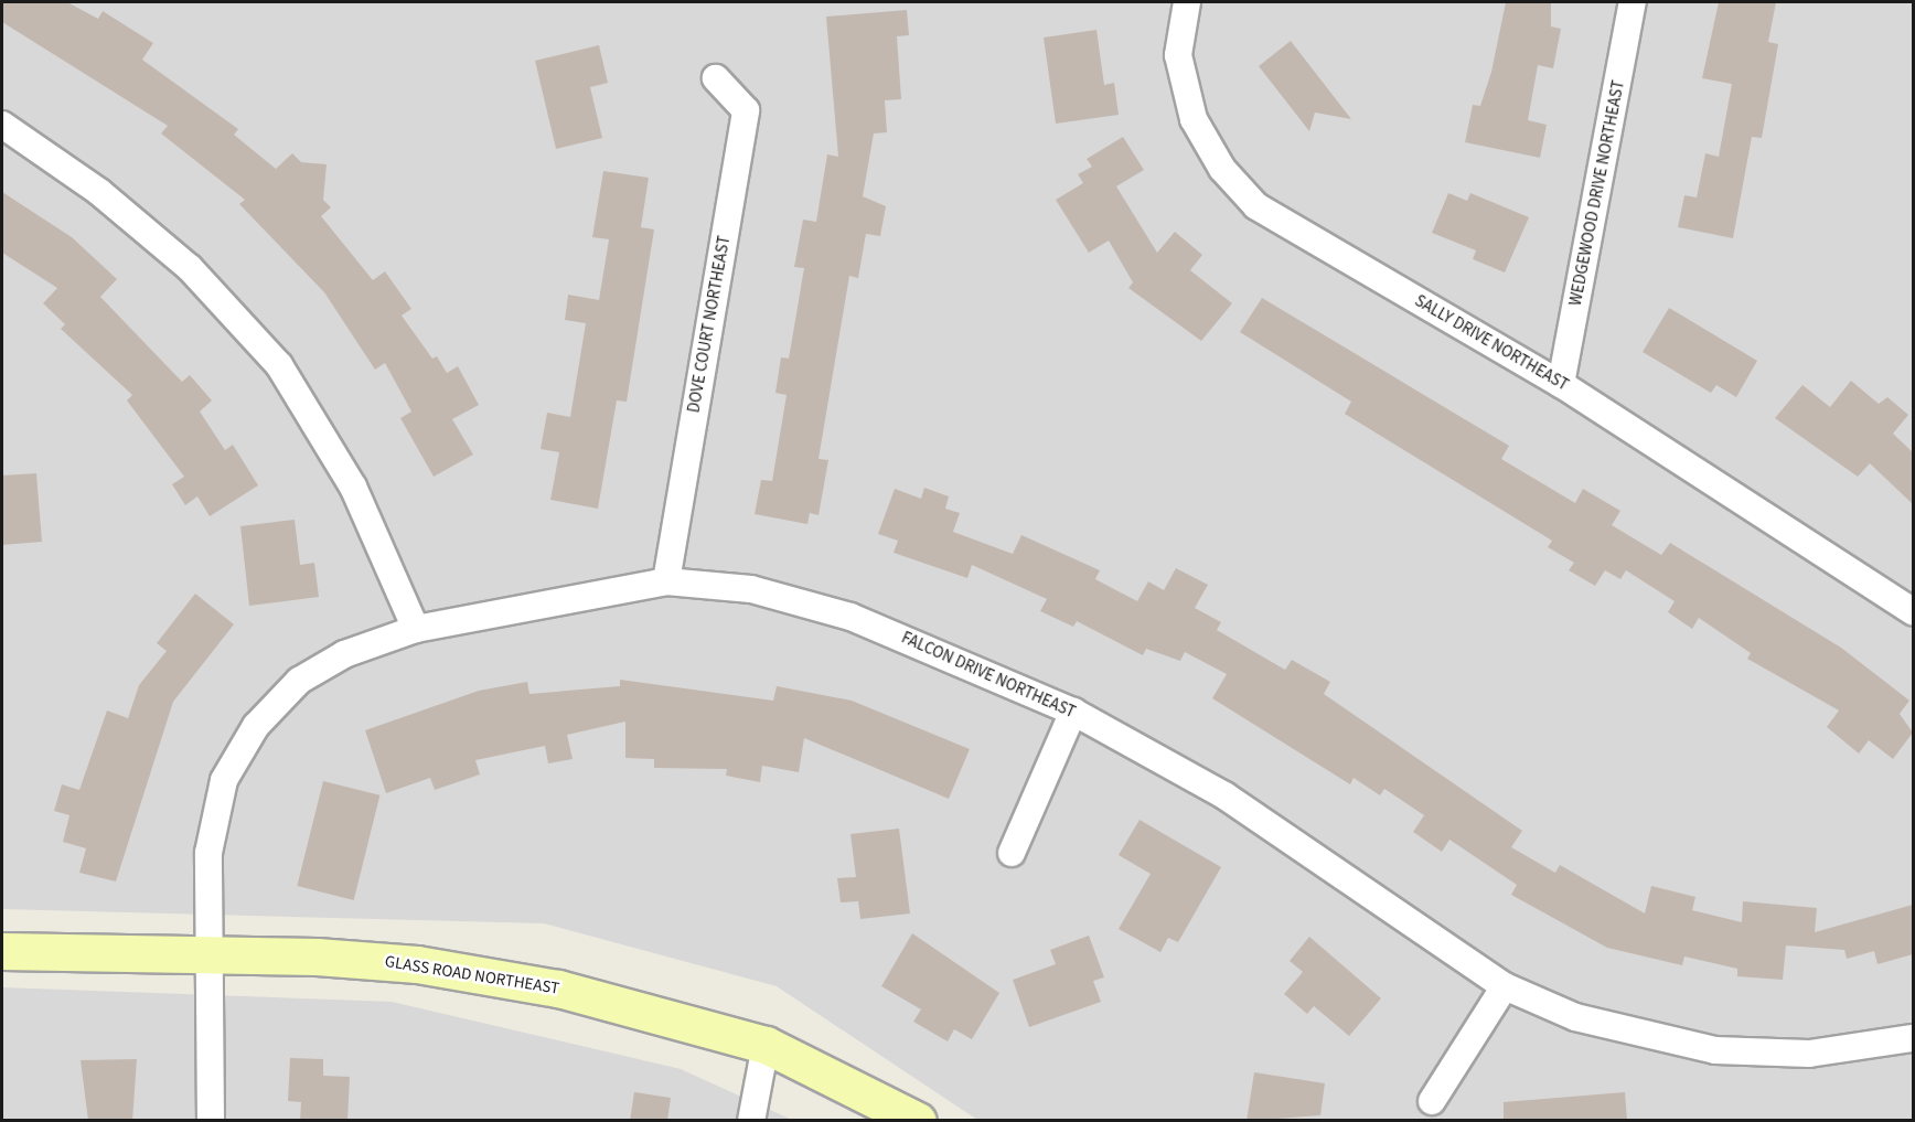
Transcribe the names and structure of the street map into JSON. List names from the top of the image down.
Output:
{
  "streets": {
    "street": [
      "WEDGEWOOD DRIVE NORTHEAST",
      "DOVE COURT NORTHEAST",
      "SALLY DRIVE NORTHEAST",
      "FALCON DRIVE NORTHEAST",
      "GLASS ROAD NORTHEAST"
    ]
  },
  "crossings": [
    ["WEDGEWOOD DRIVE NORTHEAST", "SALLY DRIVE NORTHEAST"],
    ["DOVE COURT NORTHEAST", "FALCON DRIVE NORTHEAST"],
    ["FALCON DRIVE NORTHEAST", "GLASS ROAD NORTHEAST"]
  ]
}
